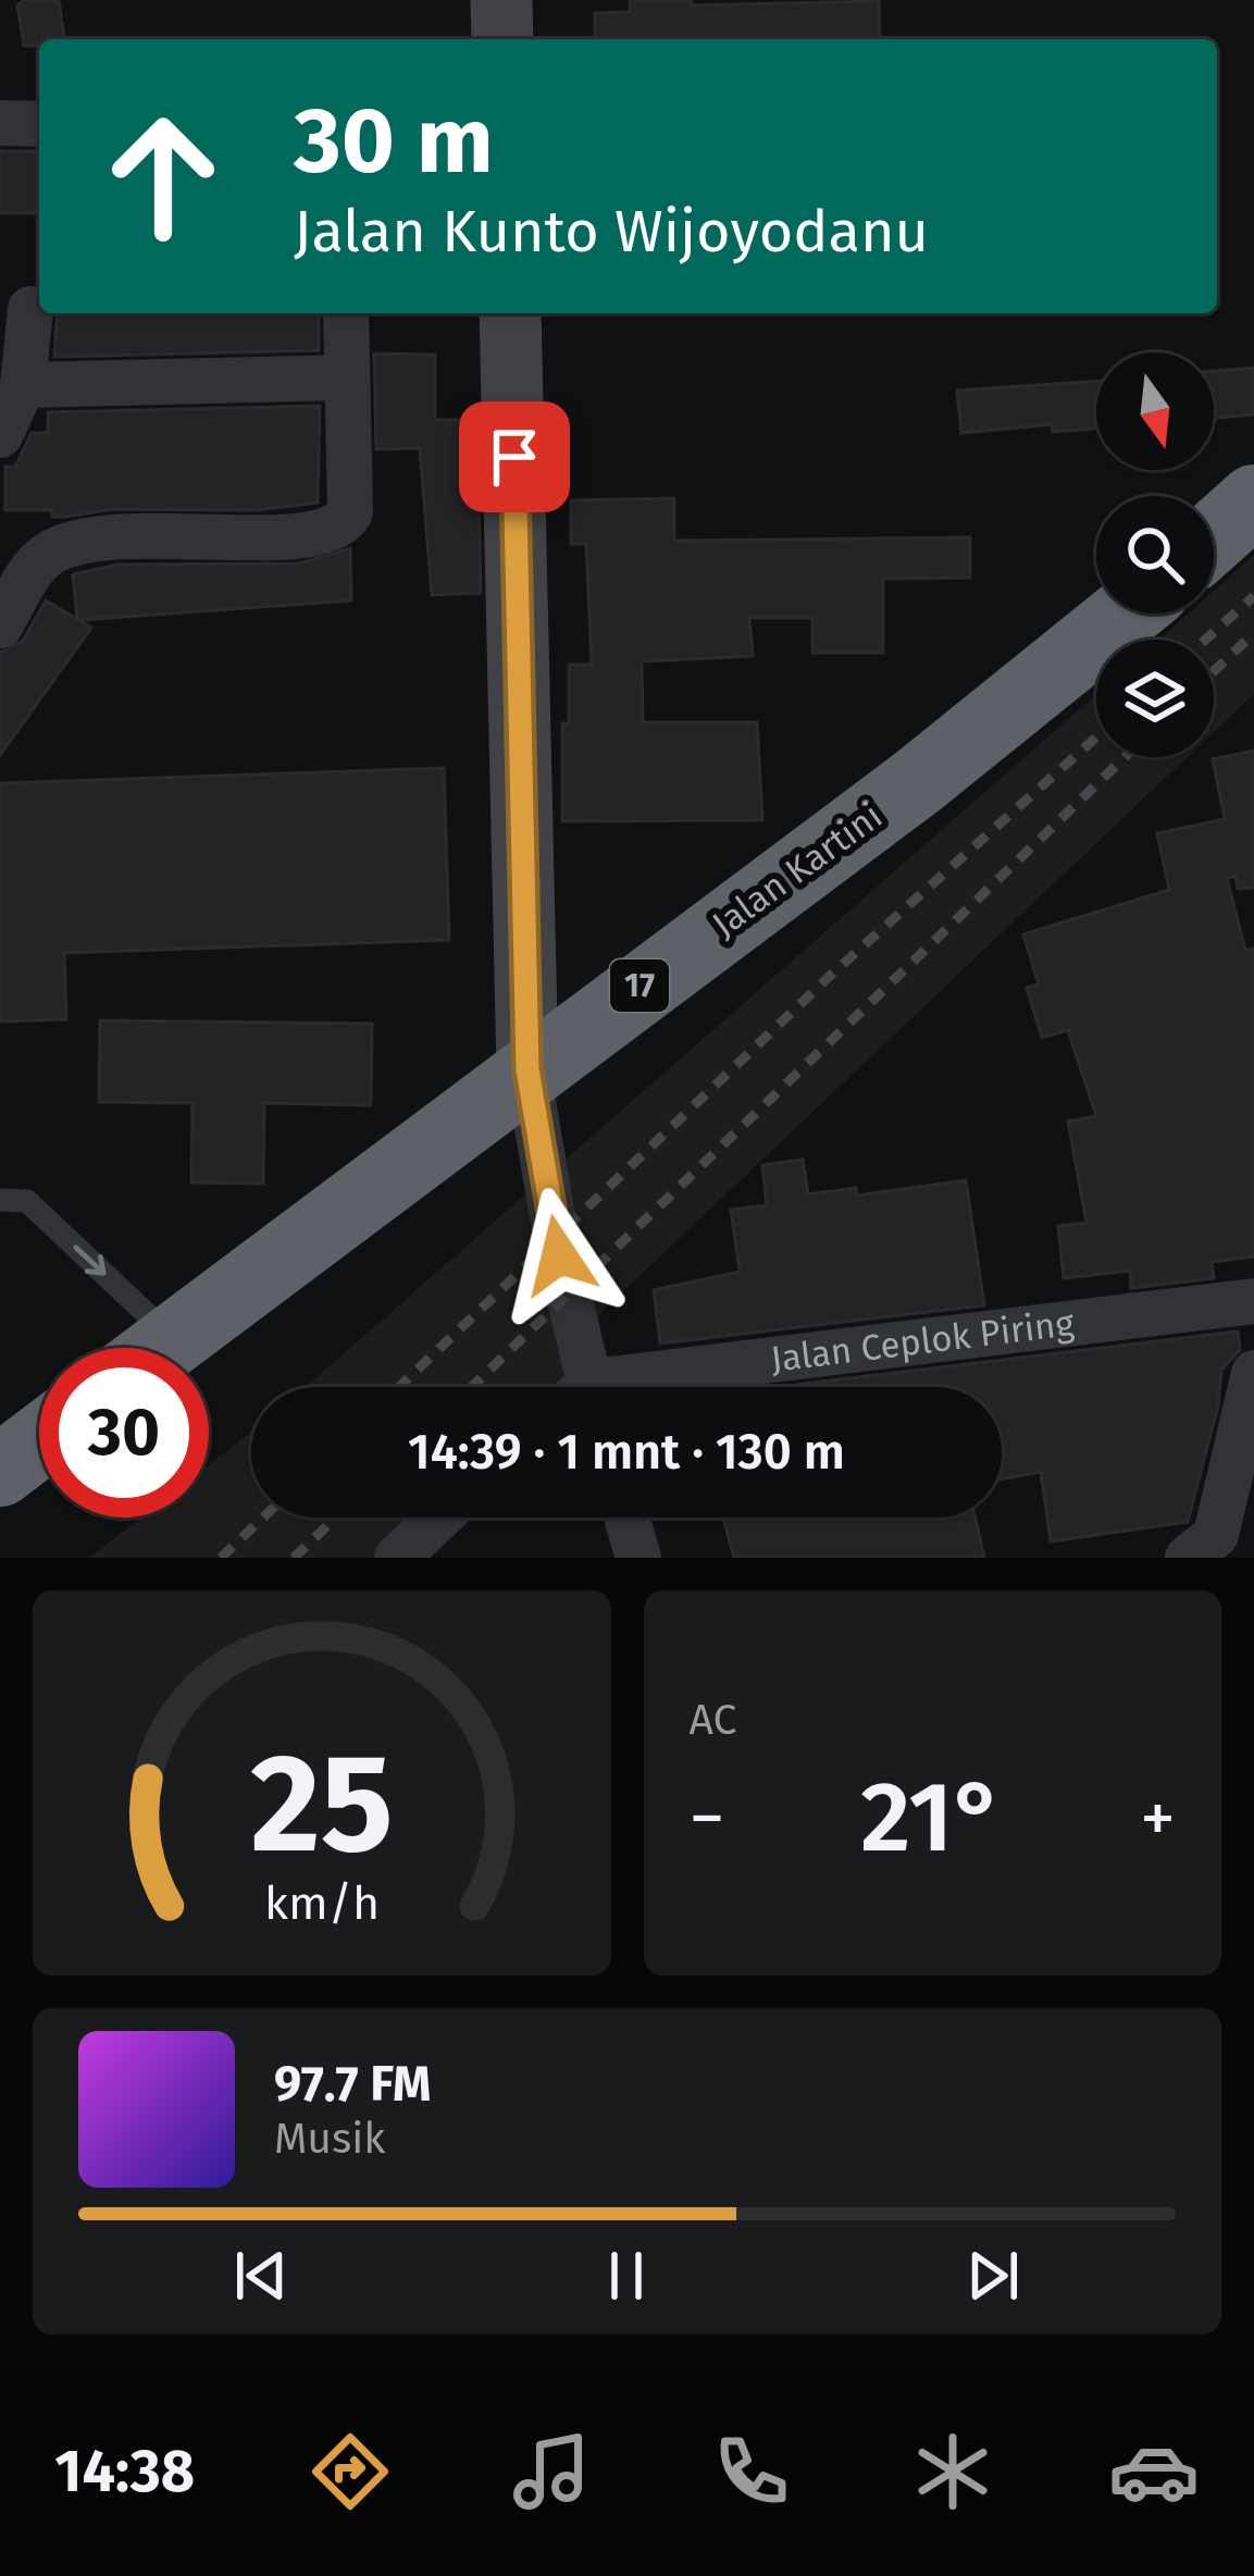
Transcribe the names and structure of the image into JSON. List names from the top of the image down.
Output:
{
  "streets": {
    "highway": ["Jalan Kartini", "17"],
    "street": ["Jalan Ceplok Piring"]
  },
  "north": "bottom",
  "page": {
    "turn": ["30 m", "Jalan Kunto Wijoyodanu"],
    "limit": "30",
    "trip": "14:39 · 1 mnt · 130 m",
    "tile": "AC",
    "heat": ["−", "21°", "+"],
    "song": ["97.7 FM", "Musik"],
    "tabs": "14:38",
    "gauge": ["25", "km/h"]
  }
}
